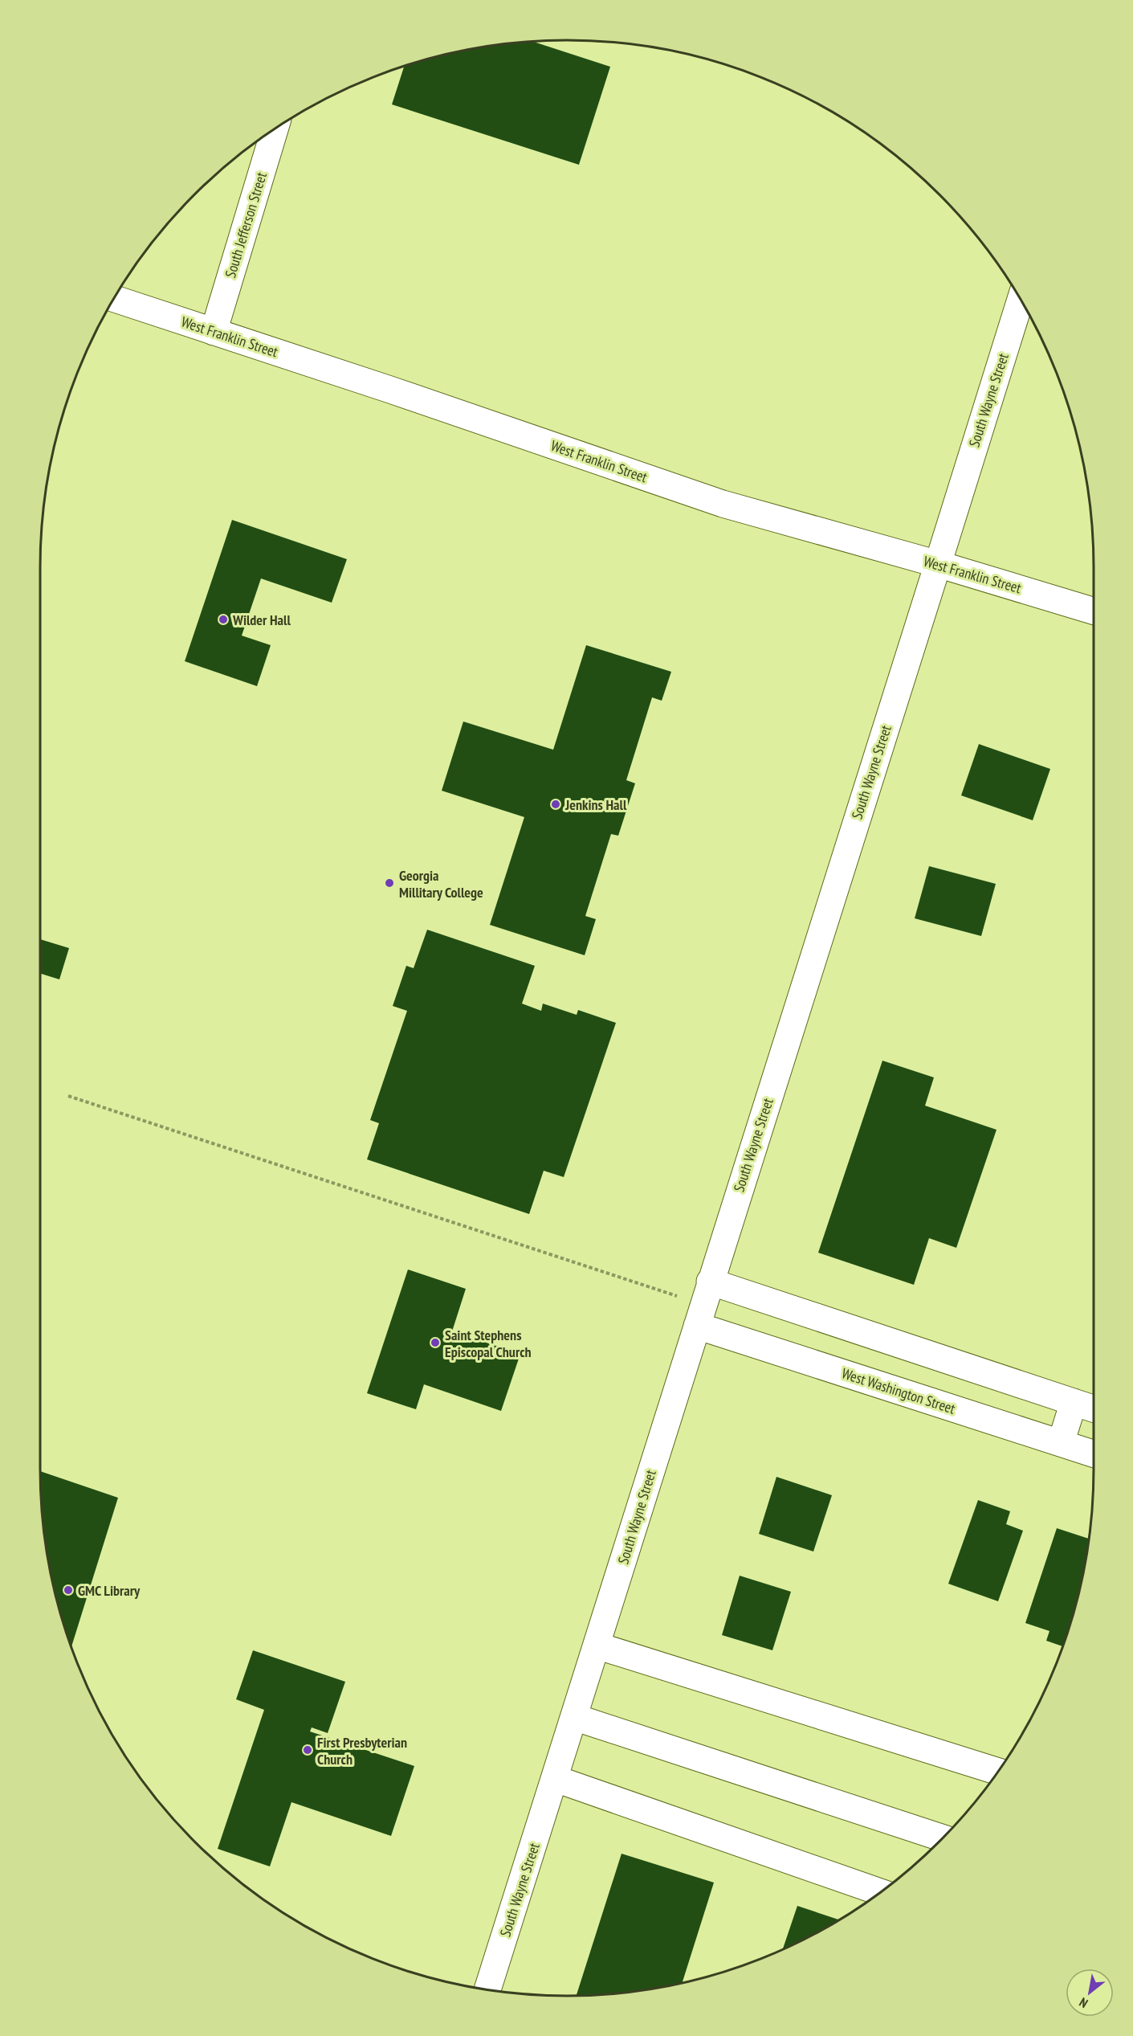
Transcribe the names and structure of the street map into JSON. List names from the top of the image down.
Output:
{
  "streets": {
    "street": [
      "South Jefferson Street",
      "West Franklin Street",
      "South Wayne Street",
      "West Washington Street"
    ]
  },
  "crossings": [
    ["South Jefferson Street", "West Franklin Street"],
    ["West Franklin Street", "South Wayne Street"],
    ["South Wayne Street", "West Washington Street"]
  ],
  "places": [
    "Wilder Hall",
    "Jenkins Hall",
    "Georgia Millitary College",
    "Saint Stephens Episcopal Church",
    "GMC Library",
    "First Presbyterian Church"
  ],
  "north": "bottom left"
}
